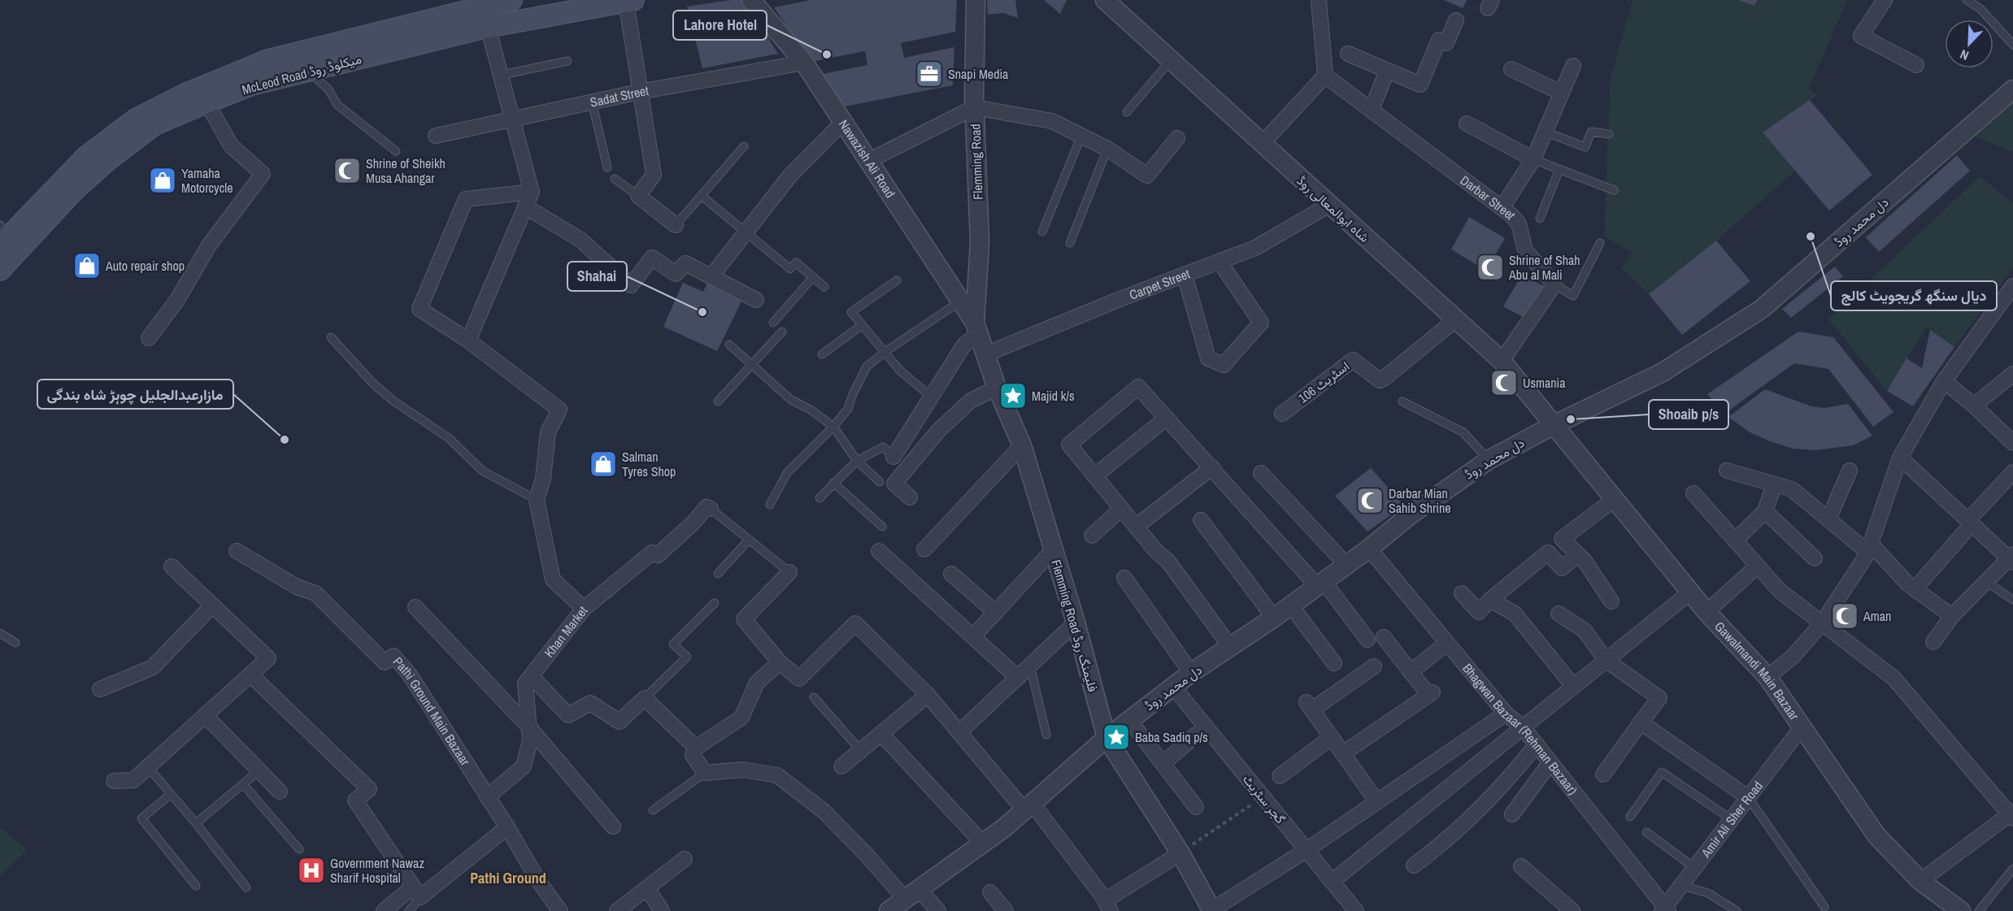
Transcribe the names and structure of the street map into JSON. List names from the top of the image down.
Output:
{
  "streets": {
    "main road": ["McLeod Road میکلوڈ روڈ"],
    "street": [
      "Sadat Street",
      "Nawazish Ali Road",
      "Flemming Road",
      "Darbar Street",
      "شاہ ابوالمعالی روڈ",
      "دل محمد روڈ",
      "Carpet Street",
      "اسٹریٹ 106",
      "Flemming Road فلیمنگ روڈ",
      "Khan Market",
      "Gawalmandi Main Bazaar",
      "Pathi Ground Main Bazaar",
      "Bhagwan Bazaar (Rehman Bazaar)",
      "گجر سٹریٹ",
      "Amir Ali Sher Road"
    ]
  },
  "crossings": [
    ["Sadat Street", "Nawazish Ali Road"],
    ["Nawazish Ali Road", "Flemming Road"],
    ["Nawazish Ali Road", "Flemming Road فلیمنگ روڈ"],
    ["Flemming Road", "Flemming Road فلیمنگ روڈ"],
    ["شاہ ابوالمعالی روڈ", "دل محمد روڈ"],
    ["شاہ ابوالمعالی روڈ", "Carpet Street"],
    ["شاہ ابوالمعالی روڈ", "اسٹریٹ 106"],
    ["شاہ ابوالمعالی روڈ", "Gawalmandi Main Bazaar"],
    ["دل محمد روڈ", "Flemming Road فلیمنگ روڈ"],
    ["دل محمد روڈ", "Gawalmandi Main Bazaar"],
    ["دل محمد روڈ", "Bhagwan Bazaar (Rehman Bazaar)"],
    ["دل محمد روڈ", "گجر سٹریٹ"],
    ["Carpet Street", "Flemming Road فلیمنگ روڈ"],
    ["Khan Market", "Pathi Ground Main Bazaar"],
    ["Gawalmandi Main Bazaar", "Amir Ali Sher Road"],
    ["Bhagwan Bazaar (Rehman Bazaar)", "Amir Ali Sher Road"]
  ],
  "districts": ["Pathi Ground"],
  "places": {
    "other": [
      "Lahore Hotel",
      "دیال سنگھ گریجویٹ کالج",
      "Shahai",
      "Shoaib p/s",
      "مازارعبدالجلیل چوہڑ شاہ بندگی"
    ],
    "office": ["Snapi Media"],
    "mosque": [
      "Shrine of Sheikh Musa Ahangar",
      "Shrine of Shah Abu al Mali",
      "Usmania",
      "Darbar Mian Sahib Shrine",
      "Aman"
    ],
    "shop": ["Yamaha Motorcycle", "Auto repair shop", "Salman Tyres Shop"],
    "place": ["Majid k/s", "Baba Sadiq p/s"],
    "hospital": ["Government Nawaz Sharif Hospital"]
  },
  "north": "bottom left"
}
